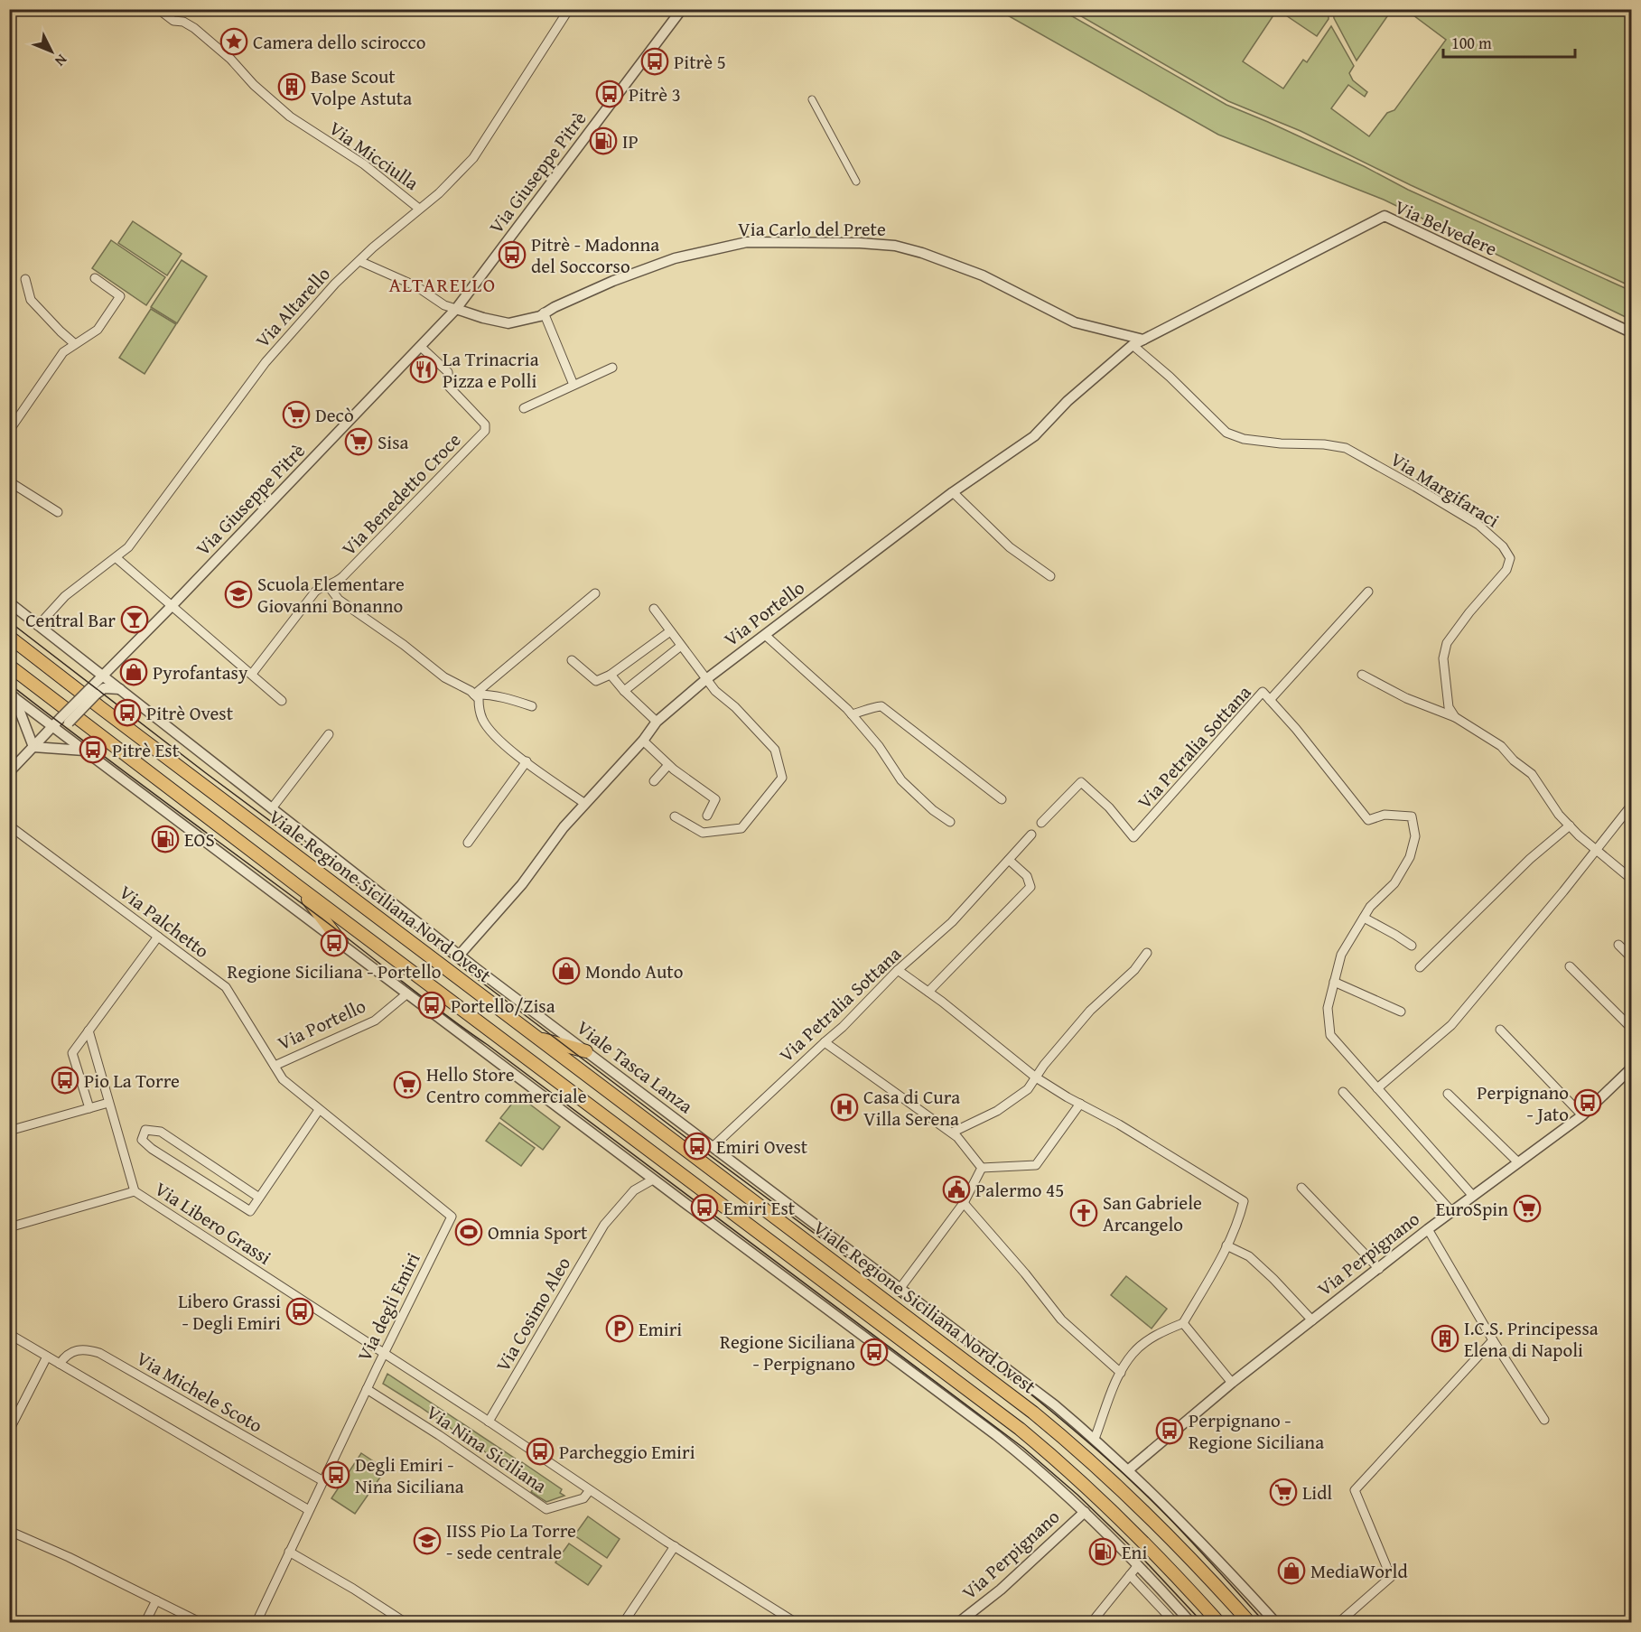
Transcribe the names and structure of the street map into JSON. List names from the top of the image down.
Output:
{
  "streets": {
    "main road": ["Viale Regione Siciliana Nord Ovest"],
    "street": [
      "Via Micciulla",
      "Via Giuseppe Pitrè",
      "Via Belvedere",
      "Via Carlo del Prete",
      "Via Altarello",
      "Via Margifaraci",
      "Via Benedetto Croce",
      "Via Portello",
      "Via Petralia Sottana",
      "Via Palchetto",
      "Viale Tasca Lanza",
      "Via Libero Grassi",
      "Via Perpignano",
      "Via degli Emiri",
      "Via Cosimo Aleo",
      "Via Michele Scoto",
      "Via Nina Siciliana"
    ]
  },
  "crossings": [
    ["Via Micciulla", "Via Altarello"],
    ["Via Giuseppe Pitrè", "Via Carlo del Prete"],
    ["Via Giuseppe Pitrè", "Via Benedetto Croce"],
    ["Via Belvedere", "Via Carlo del Prete"],
    ["Via Belvedere", "Via Margifaraci"],
    ["Via Belvedere", "Via Portello"],
    ["Via Carlo del Prete", "Via Altarello"],
    ["Via Margifaraci", "Via Portello"],
    ["Via Portello", "Via Palchetto"],
    ["Via Portello", "Viale Tasca Lanza"],
    ["Via Portello", "Via degli Emiri"],
    ["Via Petralia Sottana", "Viale Tasca Lanza"],
    ["Viale Regione Siciliana Nord Ovest", "Viale Tasca Lanza"],
    ["Viale Regione Siciliana Nord Ovest", "Via Perpignano"],
    ["Via Palchetto", "Via degli Emiri"],
    ["Via Libero Grassi", "Via degli Emiri"],
    ["Via Libero Grassi", "Via Nina Siciliana"],
    ["Via degli Emiri", "Via Michele Scoto"],
    ["Via degli Emiri", "Via Nina Siciliana"],
    ["Via Cosimo Aleo", "Via Nina Siciliana"]
  ],
  "districts": ["ALTARELLO"],
  "places": {
    "place": ["Camera dello scirocco"],
    "bus stop": [
      "Pitrè 5",
      "Pitrè 3",
      "Pitrè - Madonna del Soccorso",
      "Pitrè Ovest",
      "Pitrè Est",
      "Regione Siciliana - Portello",
      "Portello/Zisa",
      "Pio La Torre",
      "Perpignano - Jato",
      "Emiri Ovest",
      "Emiri Est",
      "Libero Grassi - Degli Emiri",
      "Regione Siciliana - Perpignano",
      "Perpignano - Regione Siciliana",
      "Parcheggio Emiri",
      "Degli Emiri - Nina Siciliana"
    ],
    "building": ["Base Scout Volpe Astuta", "I.C.S. Principessa Elena di Napoli"],
    "fuel station": ["IP", "EOS", "Eni"],
    "restaurant": ["La Trinacria Pizza e Polli"],
    "supermarket": [
      "Decò",
      "Sisa",
      "Hello Store Centro commerciale",
      "EuroSpin",
      "Lidl"
    ],
    "school or university": ["Scuola Elementare Giovanni Bonanno", "IISS Pio La Torre - sede centrale"],
    "bar": ["Central Bar"],
    "shop": ["Pyrofantasy", "Mondo Auto", "MediaWorld"],
    "hospital": ["Casa di Cura Villa Serena"],
    "public building": ["Palermo 45"],
    "church": ["San Gabriele Arcangelo"],
    "sports": ["Omnia Sport"],
    "parking": ["Emiri"]
  },
  "scale_bar": "100 m",
  "north": "bottom right"
}
